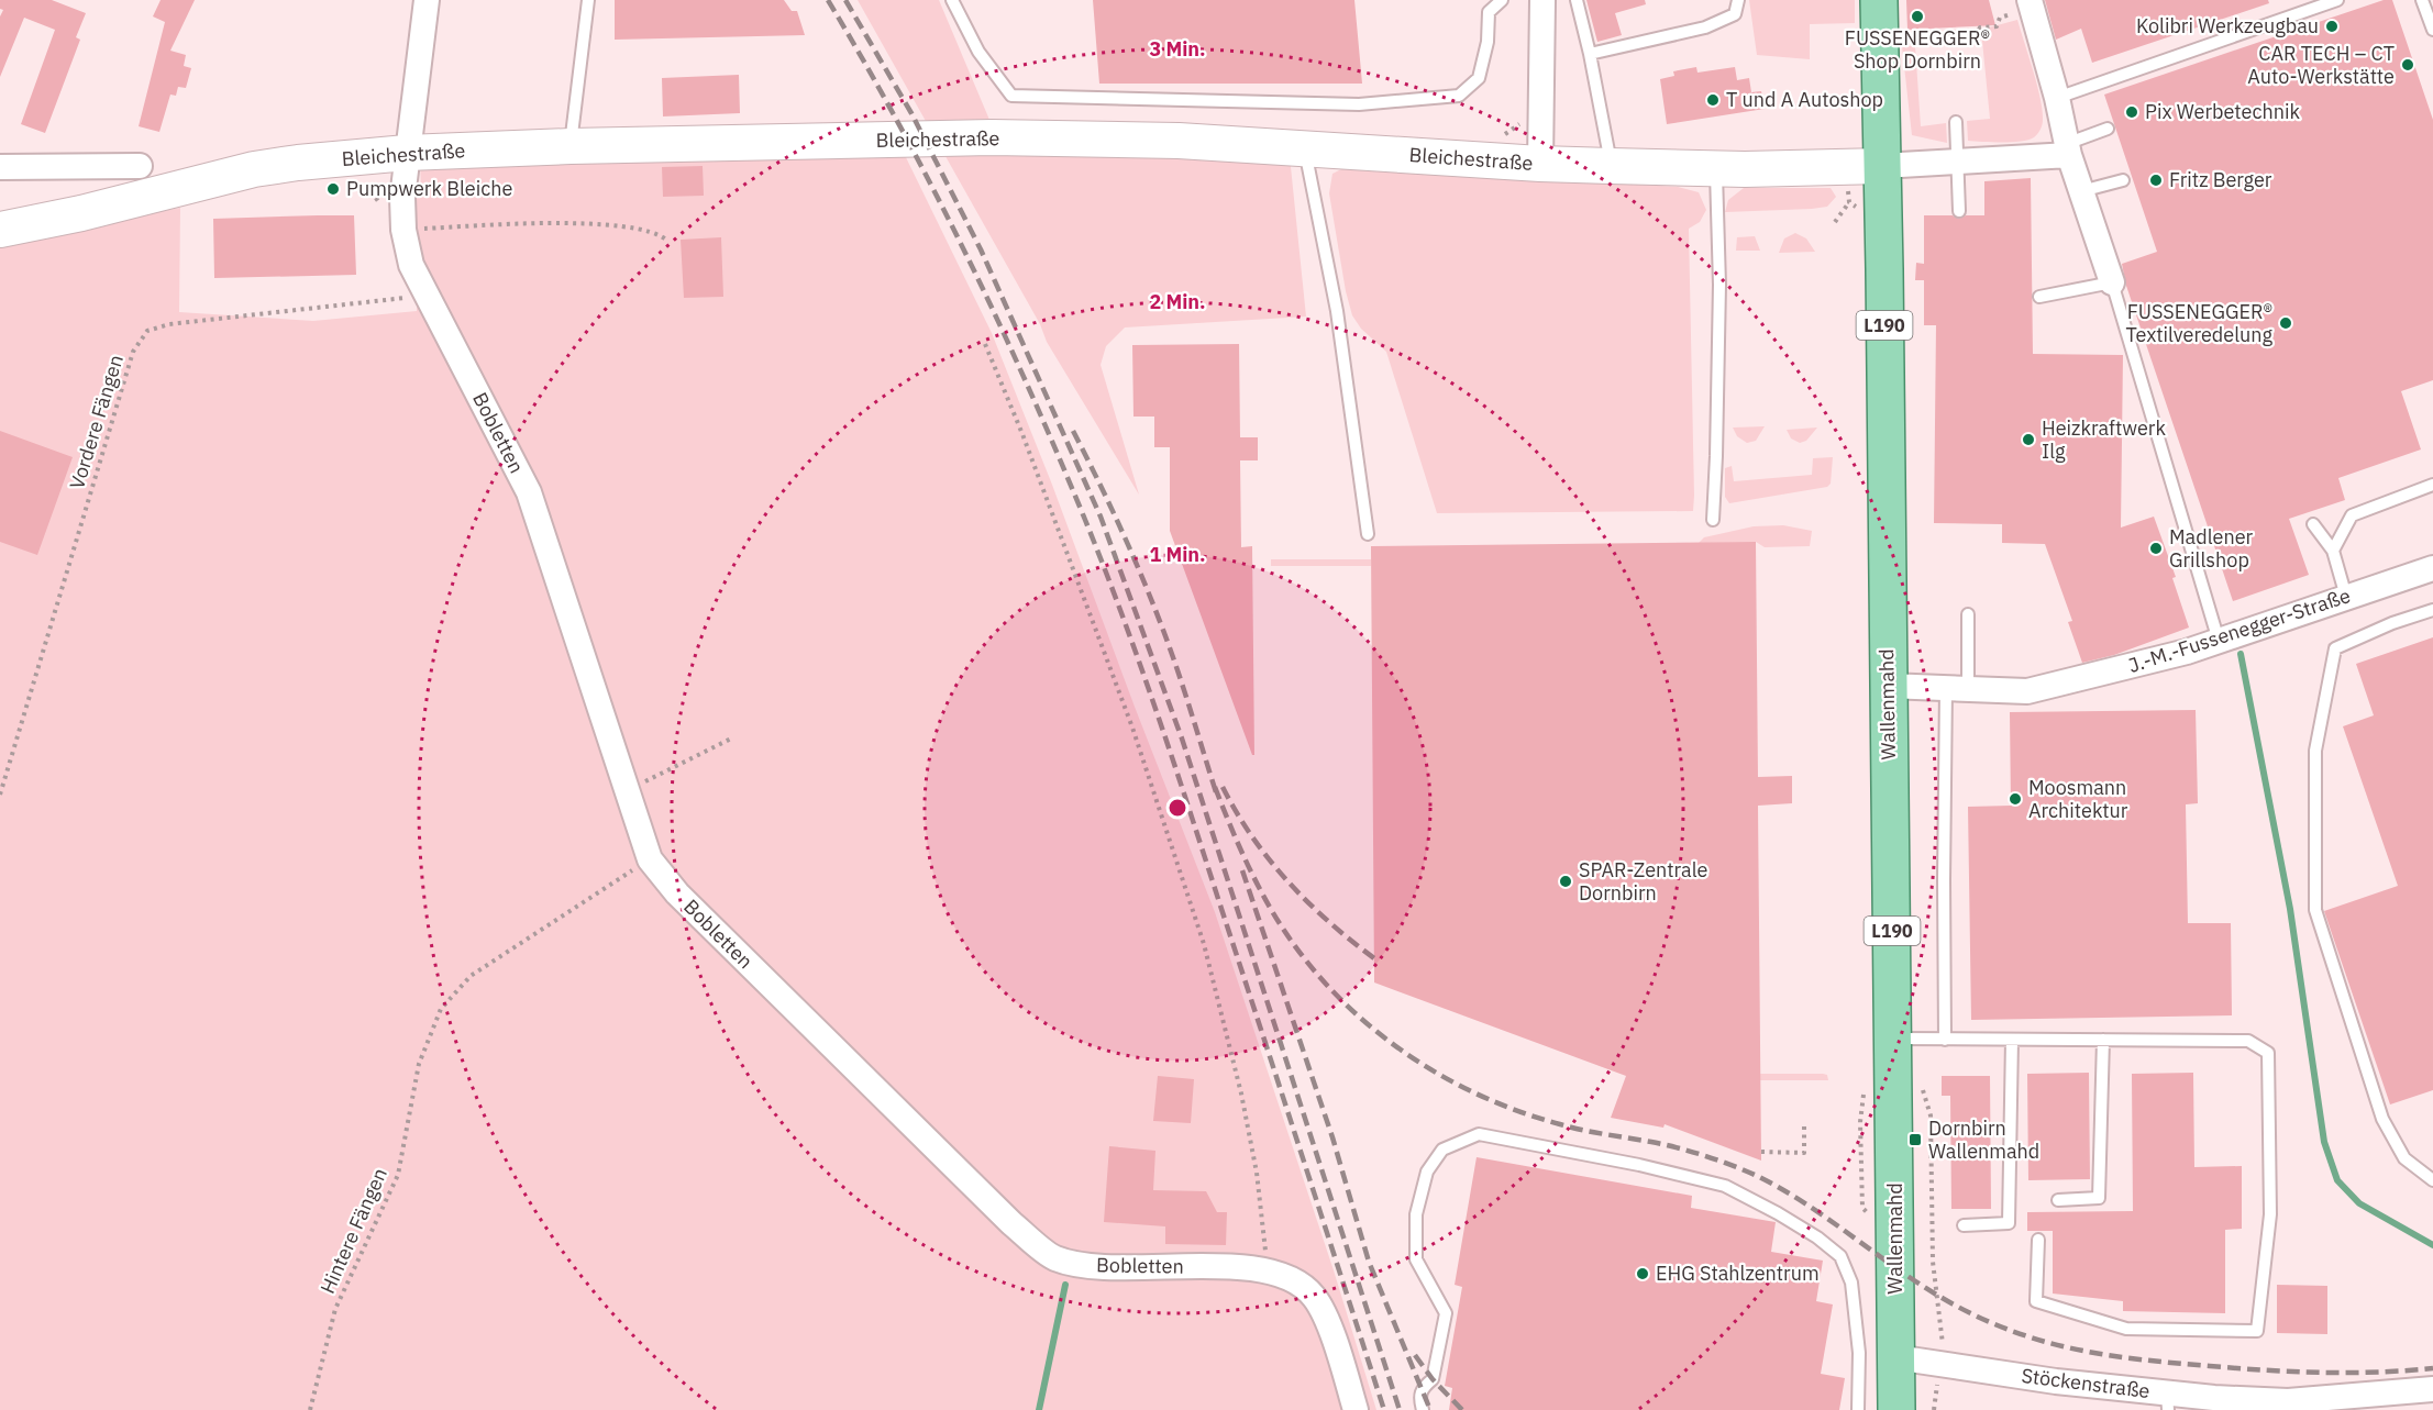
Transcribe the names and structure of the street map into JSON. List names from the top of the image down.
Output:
{
  "streets": {
    "main road": ["Bleichestraße", "L190", "Wallenmahd"],
    "street": ["Bobletten", "J.-M.-Fussenegger-Straße", "Stöckenstraße"],
    "path": ["Vordere Fängen", "Hintere Fängen"]
  },
  "crossings": [
    ["Bleichestraße", "Bobletten"],
    ["Bleichestraße", "Wallenmahd"],
    ["Vordere Fängen", "Bobletten"],
    ["Bobletten", "Hintere Fängen"],
    ["J.-M.-Fussenegger-Straße", "Wallenmahd"],
    ["Wallenmahd", "Stöckenstraße"]
  ],
  "places": {
    "other": [
      "FUSSENEGGER® Shop Dornbirn",
      "Kolibri Werkzeugbau",
      "CAR TECH – CT Auto-Werkstätte",
      "T und A Autoshop",
      "Pix Werbetechnik",
      "Fritz Berger",
      "Pumpwerk Bleiche",
      "FUSSENEGGER® Textilveredelung",
      "Heizkraftwerk Ilg",
      "Madlener Grillshop",
      "Moosmann Architektur",
      "SPAR-Zentrale Dornbirn",
      "EHG Stahlzentrum"
    ],
    "transit": ["Dornbirn Wallenmahd"]
  },
  "rings": ["3 Min.", "2 Min.", "1 Min."]
}
